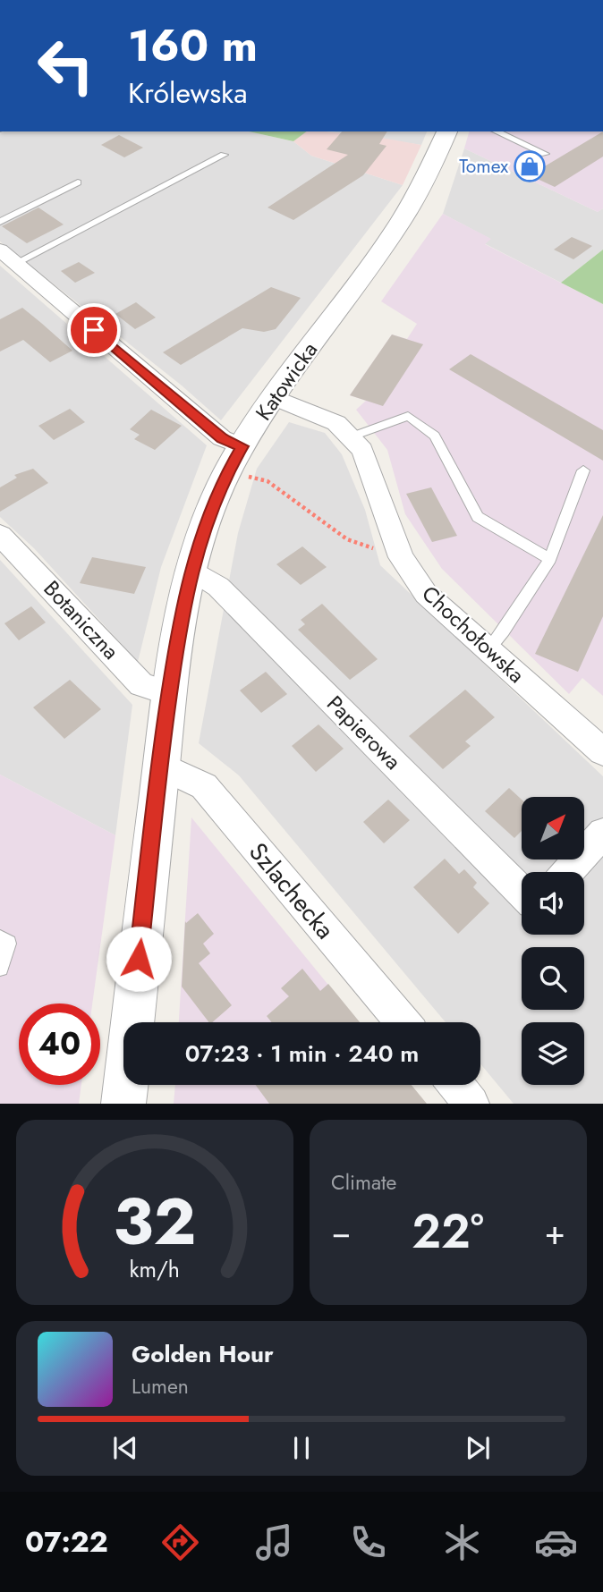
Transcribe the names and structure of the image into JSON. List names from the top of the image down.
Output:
{
  "streets": {
    "street": [
      "Katowicka",
      "Botaniczna",
      "Chochołowska",
      "Papierowa",
      "Szlachecka"
    ]
  },
  "crossings": [
    ["Katowicka", "Botaniczna"],
    ["Katowicka", "Chochołowska"],
    ["Katowicka", "Papierowa"],
    ["Katowicka", "Szlachecka"]
  ],
  "places": {
    "shop": ["Tomex"]
  },
  "north": "top right",
  "page": {
    "turn": ["160 m", "Królewska"],
    "limit": "40",
    "trip": "07:23 · 1 min · 240 m",
    "tile": "Climate",
    "heat": ["−", "22°", "+"],
    "song": ["Golden Hour", "Lumen"],
    "tabs": "07:22",
    "gauge": ["32", "km/h"]
  }
}
